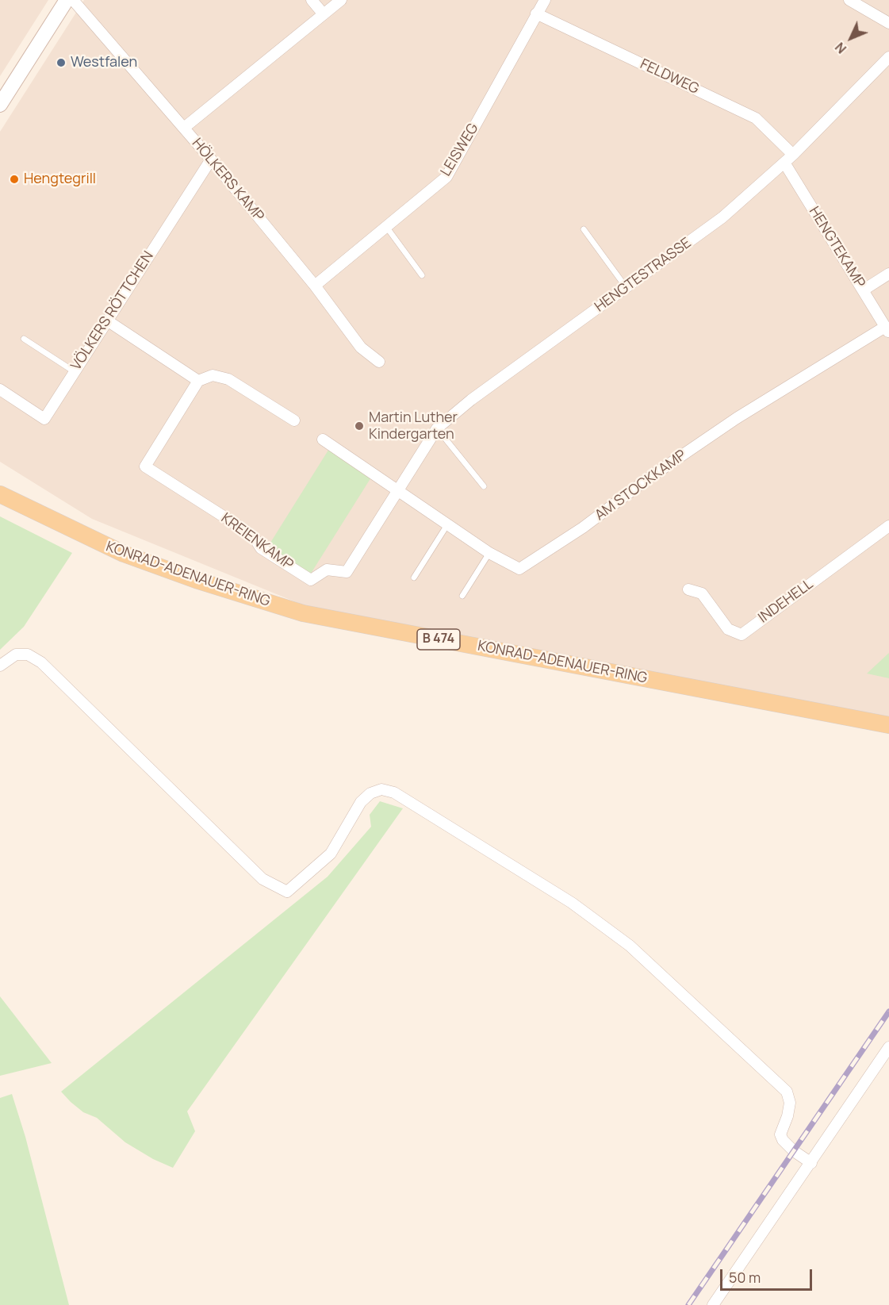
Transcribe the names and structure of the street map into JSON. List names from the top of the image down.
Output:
{
  "streets": {
    "main road": ["KONRAD-ADENAUER-RING", "B 474"],
    "street": [
      "FELDWEG",
      "LEISWEG",
      "HÖLKERS KAMP",
      "HENGTEKAMP",
      "HENGTESTRASSE",
      "VÖLKERS RÖTTCHEN",
      "AM STOCKKAMP",
      "KREIENKAMP",
      "INDEHELL"
    ]
  },
  "crossings": [
    ["FELDWEG", "LEISWEG"],
    ["FELDWEG", "HENGTESTRASSE"],
    ["LEISWEG", "HÖLKERS KAMP"],
    ["HÖLKERS KAMP", "VÖLKERS RÖTTCHEN"],
    ["HENGTEKAMP", "HENGTESTRASSE"],
    ["HENGTEKAMP", "AM STOCKKAMP"],
    ["HENGTESTRASSE", "AM STOCKKAMP"],
    ["HENGTESTRASSE", "KREIENKAMP"],
    ["AM STOCKKAMP", "KREIENKAMP"]
  ],
  "places": ["Westfalen", "Hengtegrill", "Martin Luther Kindergarten"],
  "scale_bar": "50 m",
  "north": "bottom left"
}
